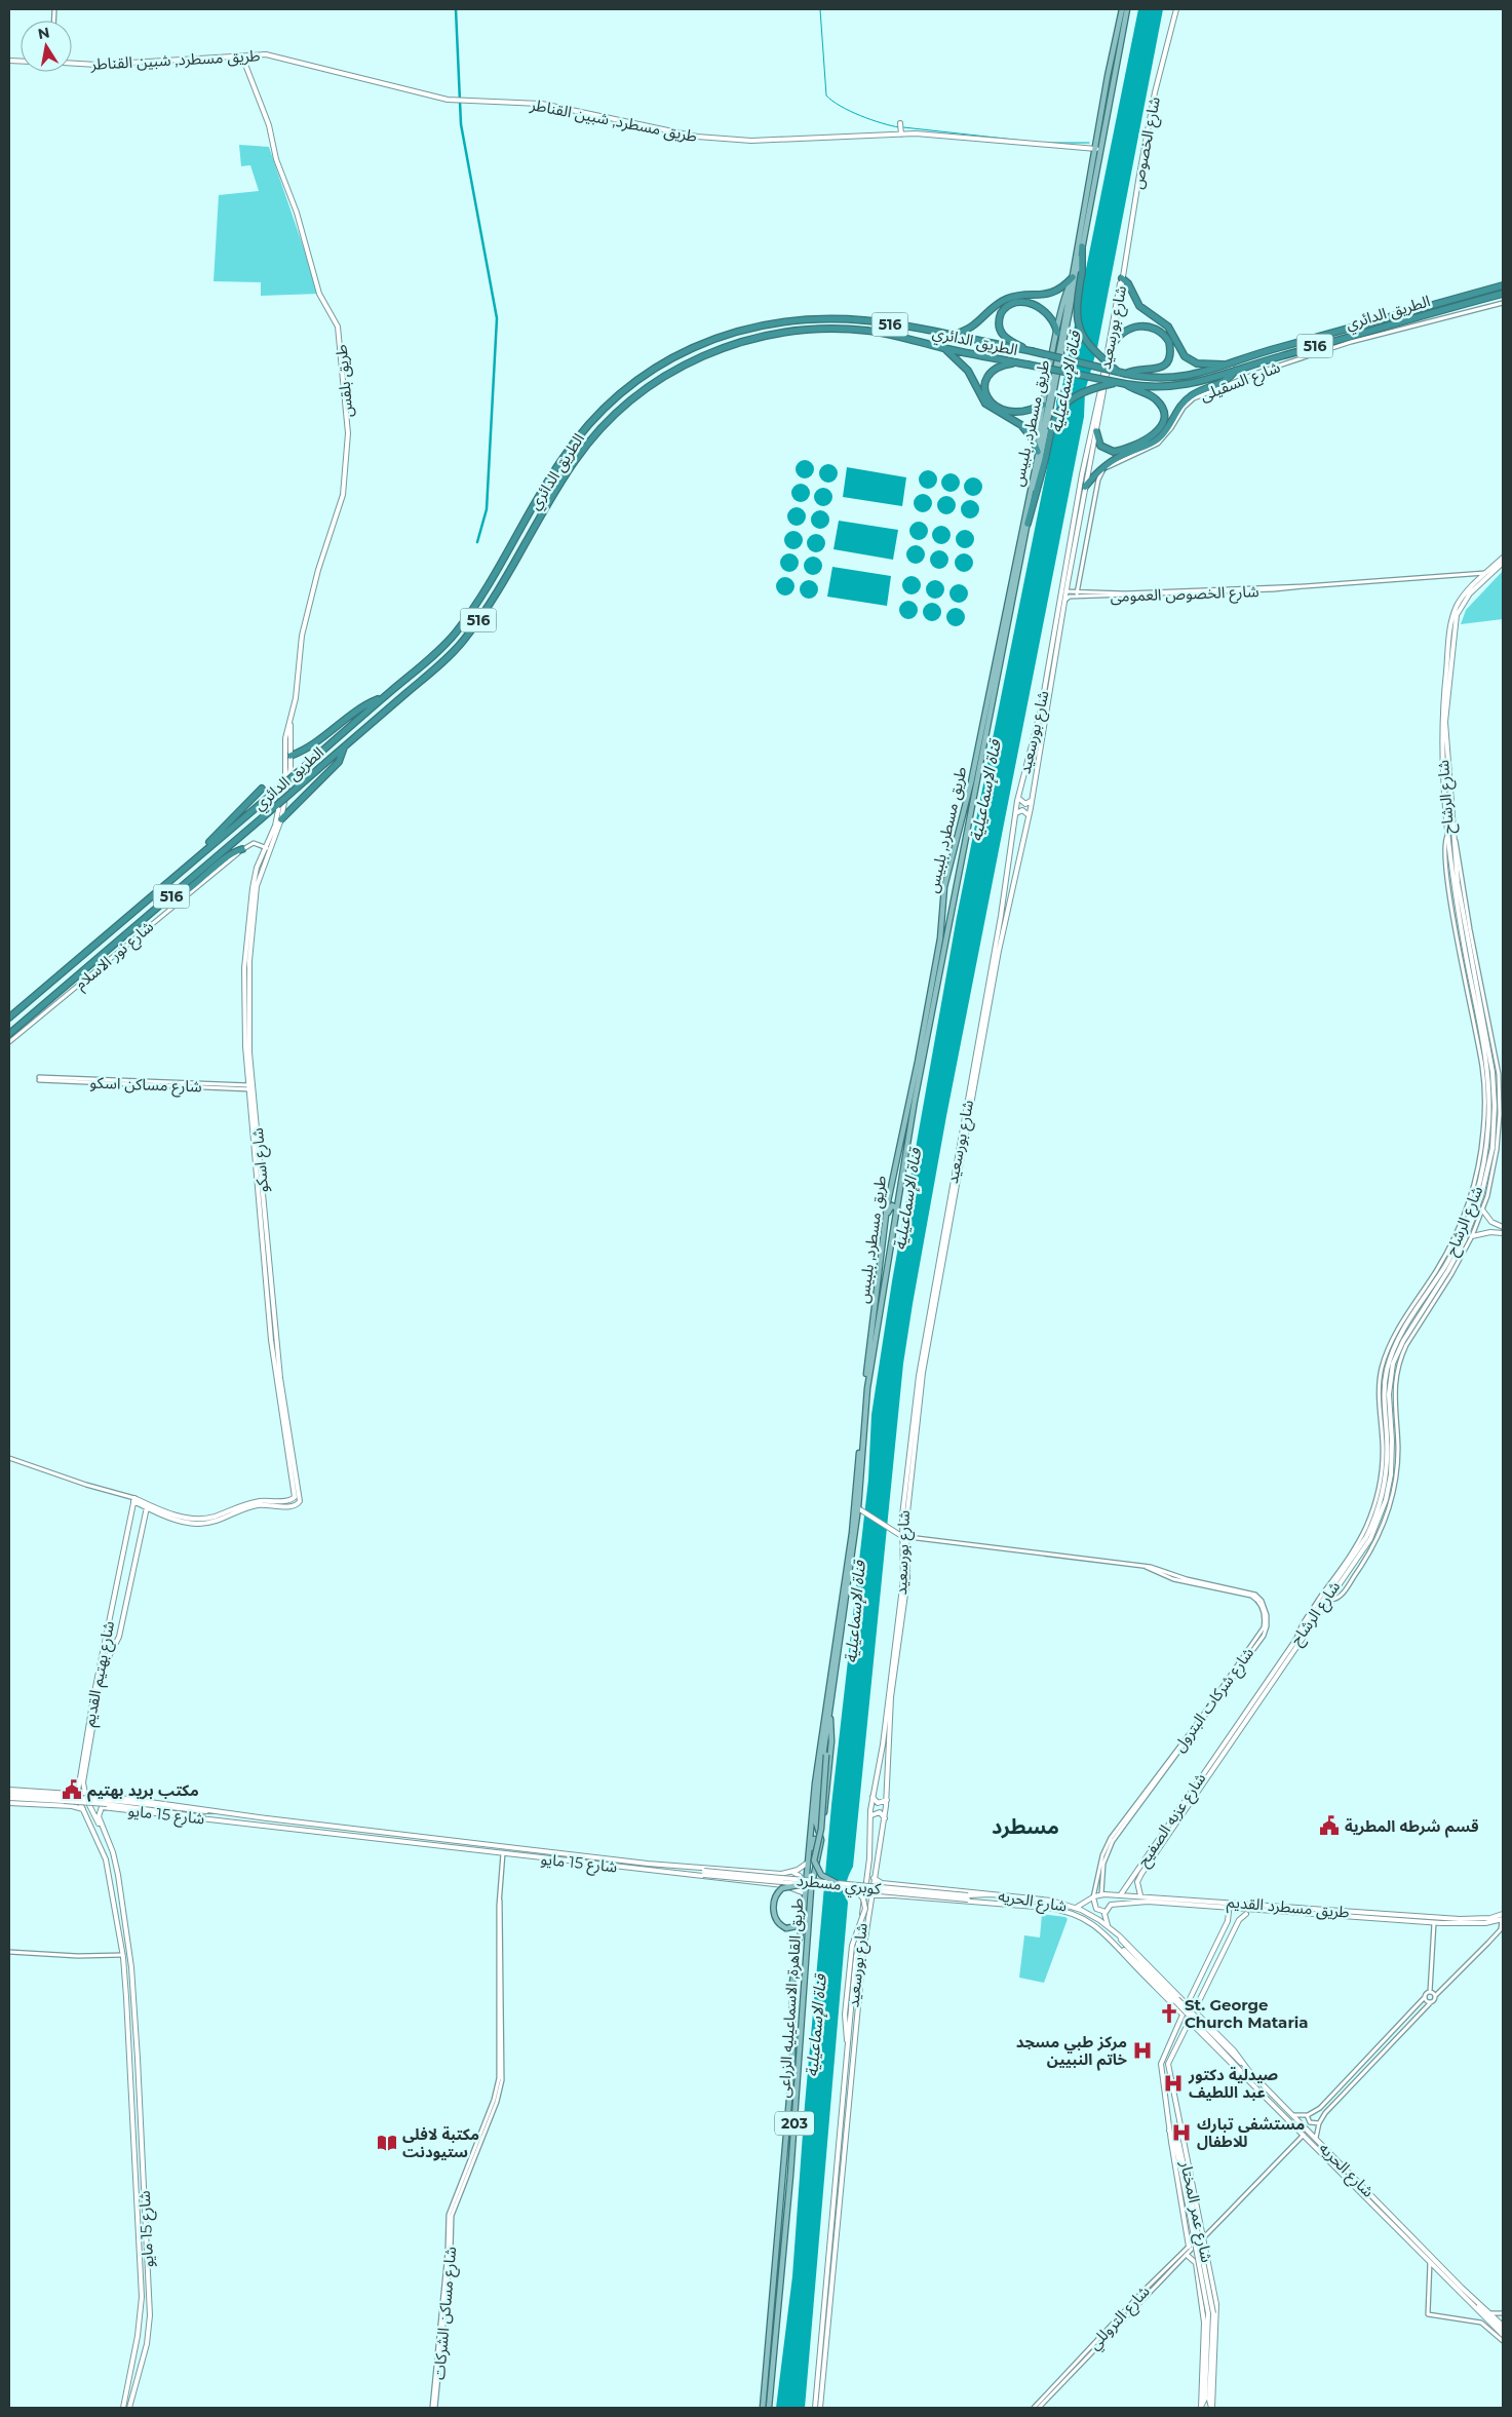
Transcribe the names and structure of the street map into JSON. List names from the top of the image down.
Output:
{
  "streets": {
    "highway": ["الطريق الدائري", "516"],
    "main road": [
      "طريق مسطرد, شبين القناطر",
      "شارع الخصوص",
      "شارع بورسعيد",
      "طريق بلقس",
      "طريق مسطرد, بلبيس",
      "شارع الرشاح",
      "شارع اسكو",
      "شارع بهتيم القديم",
      "شارع 15 مايو",
      "شارع عزبه الصفيح",
      "كوبري مسطرد",
      "شارع الحريه",
      "طريق مسطرد القديم",
      "طريق القاهرة, الاسماعيليه الزراعى",
      "203",
      "شارع عمر المختار"
    ],
    "street": [
      "شارع السقيلى",
      "شارع الخصوص العمومى",
      "شارع نور الاسلام",
      "شارع مساكن اسكو",
      "شارع شركات البترول",
      "شارع مساكن الشركات",
      "شارع التروللي"
    ]
  },
  "crossings": [
    ["طريق مسطرد, شبين القناطر", "طريق بلقس"],
    ["طريق مسطرد, شبين القناطر", "طريق مسطرد, بلبيس"],
    ["شارع الخصوص", "شارع بورسعيد"],
    ["شارع بورسعيد", "شارع الخصوص العمومى"],
    ["شارع بورسعيد", "شارع الحريه"],
    ["شارع السقيلى", "شارع الخصوص العمومى"],
    ["طريق مسطرد, بلبيس", "طريق القاهرة, الاسماعيليه الزراعى"],
    ["شارع الخصوص العمومى", "شارع الرشاح"],
    ["شارع الرشاح", "شارع عزبه الصفيح"],
    ["شارع مساكن اسكو", "شارع اسكو"],
    ["شارع بهتيم القديم", "شارع 15 مايو"],
    ["شارع شركات البترول", "طريق مسطرد القديم"],
    ["شارع 15 مايو", "كوبري مسطرد"],
    ["شارع 15 مايو", "طريق القاهرة, الاسماعيليه الزراعى"],
    ["شارع 15 مايو", "شارع مساكن الشركات"],
    ["شارع عزبه الصفيح", "طريق مسطرد القديم"],
    ["كوبري مسطرد", "شارع الحريه"],
    ["شارع الحريه", "طريق مسطرد القديم"],
    ["شارع الحريه", "شارع عمر المختار"],
    ["شارع الحريه", "شارع التروللي"],
    ["شارع عمر المختار", "شارع التروللي"]
  ],
  "districts": ["مسطرد"],
  "water": ["قناة الإسماعيلية"],
  "places": {
    "public building": ["مكتب بريد بهتيم", "قسم شرطه المطرية"],
    "church": ["St. George Church Mataria"],
    "hospital": ["مركز طبي مسجد خاتم النبيين", "صيدلية دكتور عبد اللطيف", "مستشفى تبارك للاطفال"],
    "library": ["مكتبة لافلى ستيودنت"]
  },
  "north": "top"
}
